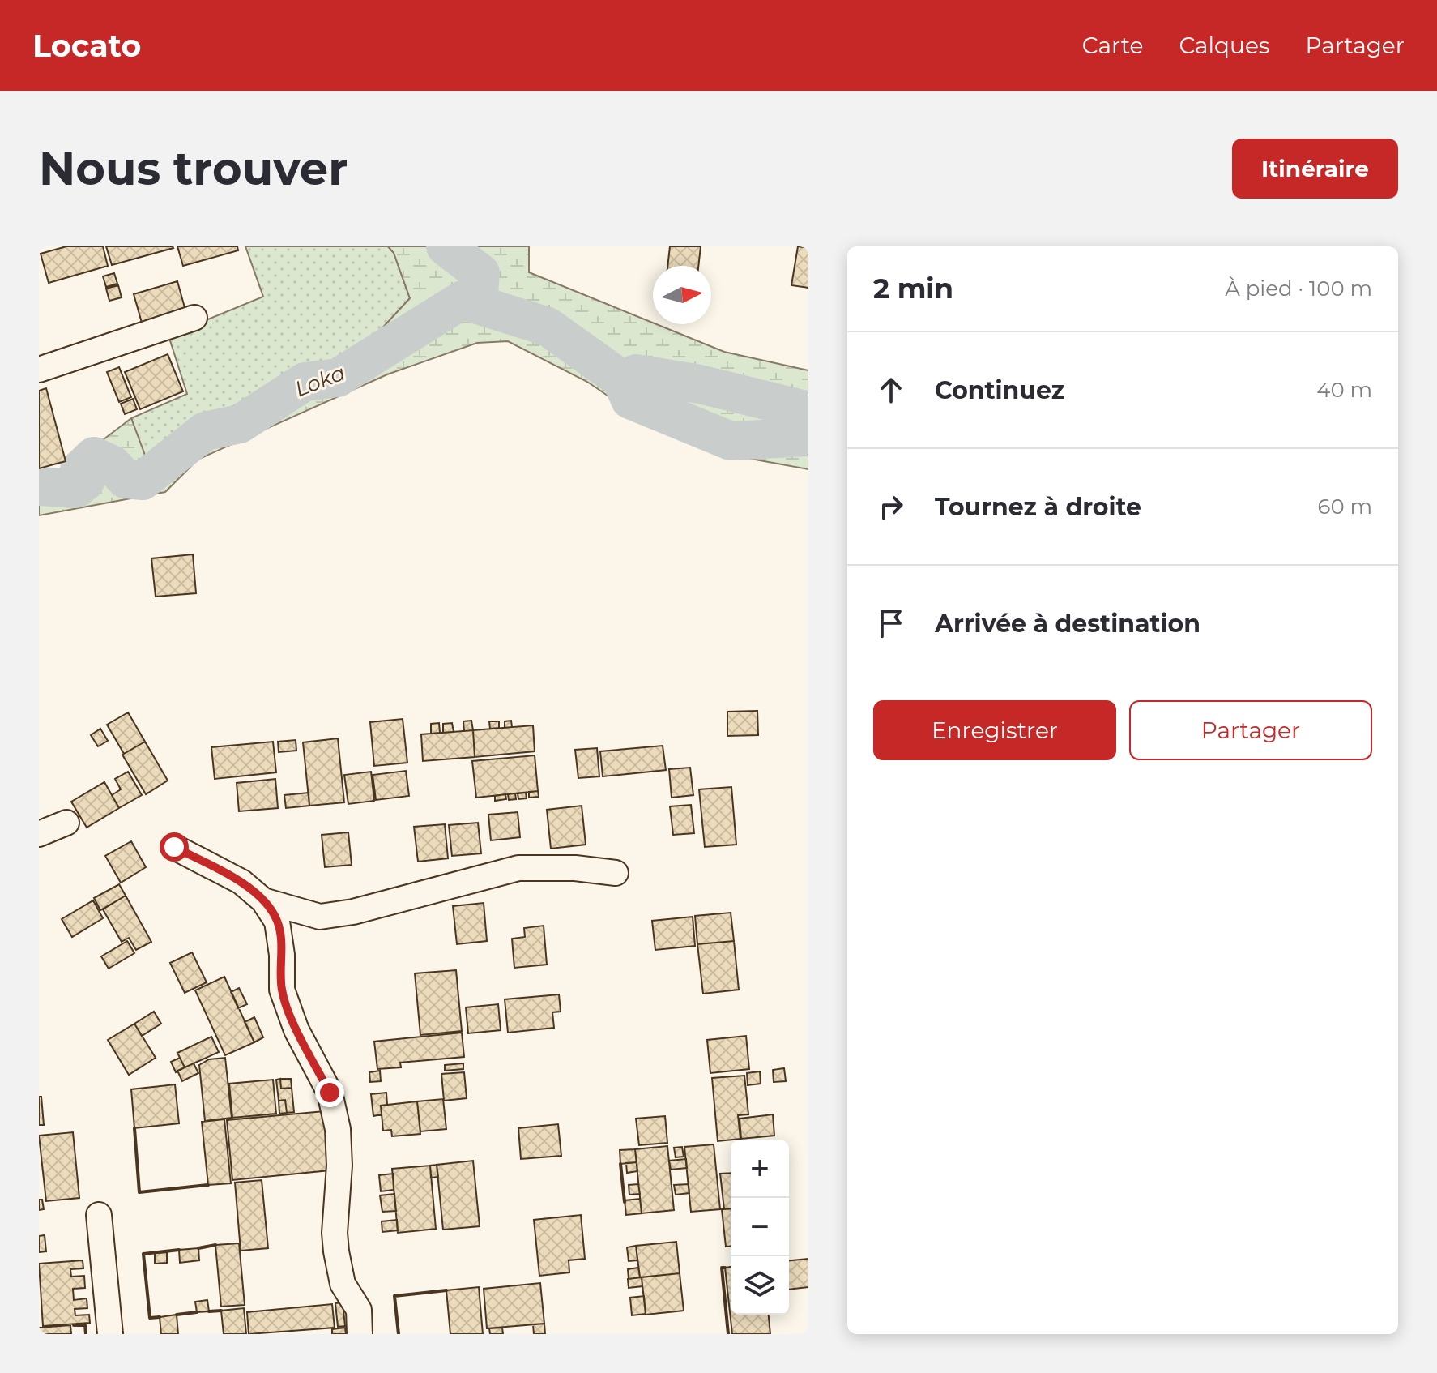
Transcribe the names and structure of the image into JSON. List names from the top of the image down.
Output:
{
  "water": ["Loka"],
  "north": "right",
  "page": {
    "header": "Locato",
    "nav": ["Carte", "Calques", "Partager"],
    "buttons": [
      "Itinéraire",
      ["Enregistrer", "Partager"]
    ],
    "title": "Nous trouver",
    "heading": ["2 min", "À pied · 100 m"],
    "list": [
      ["Continuez", "40 m"],
      ["Tournez à droite", "60 m"],
      "Arrivée à destination"
    ],
    "map_buttons": ["+", "−"]
  }
}
